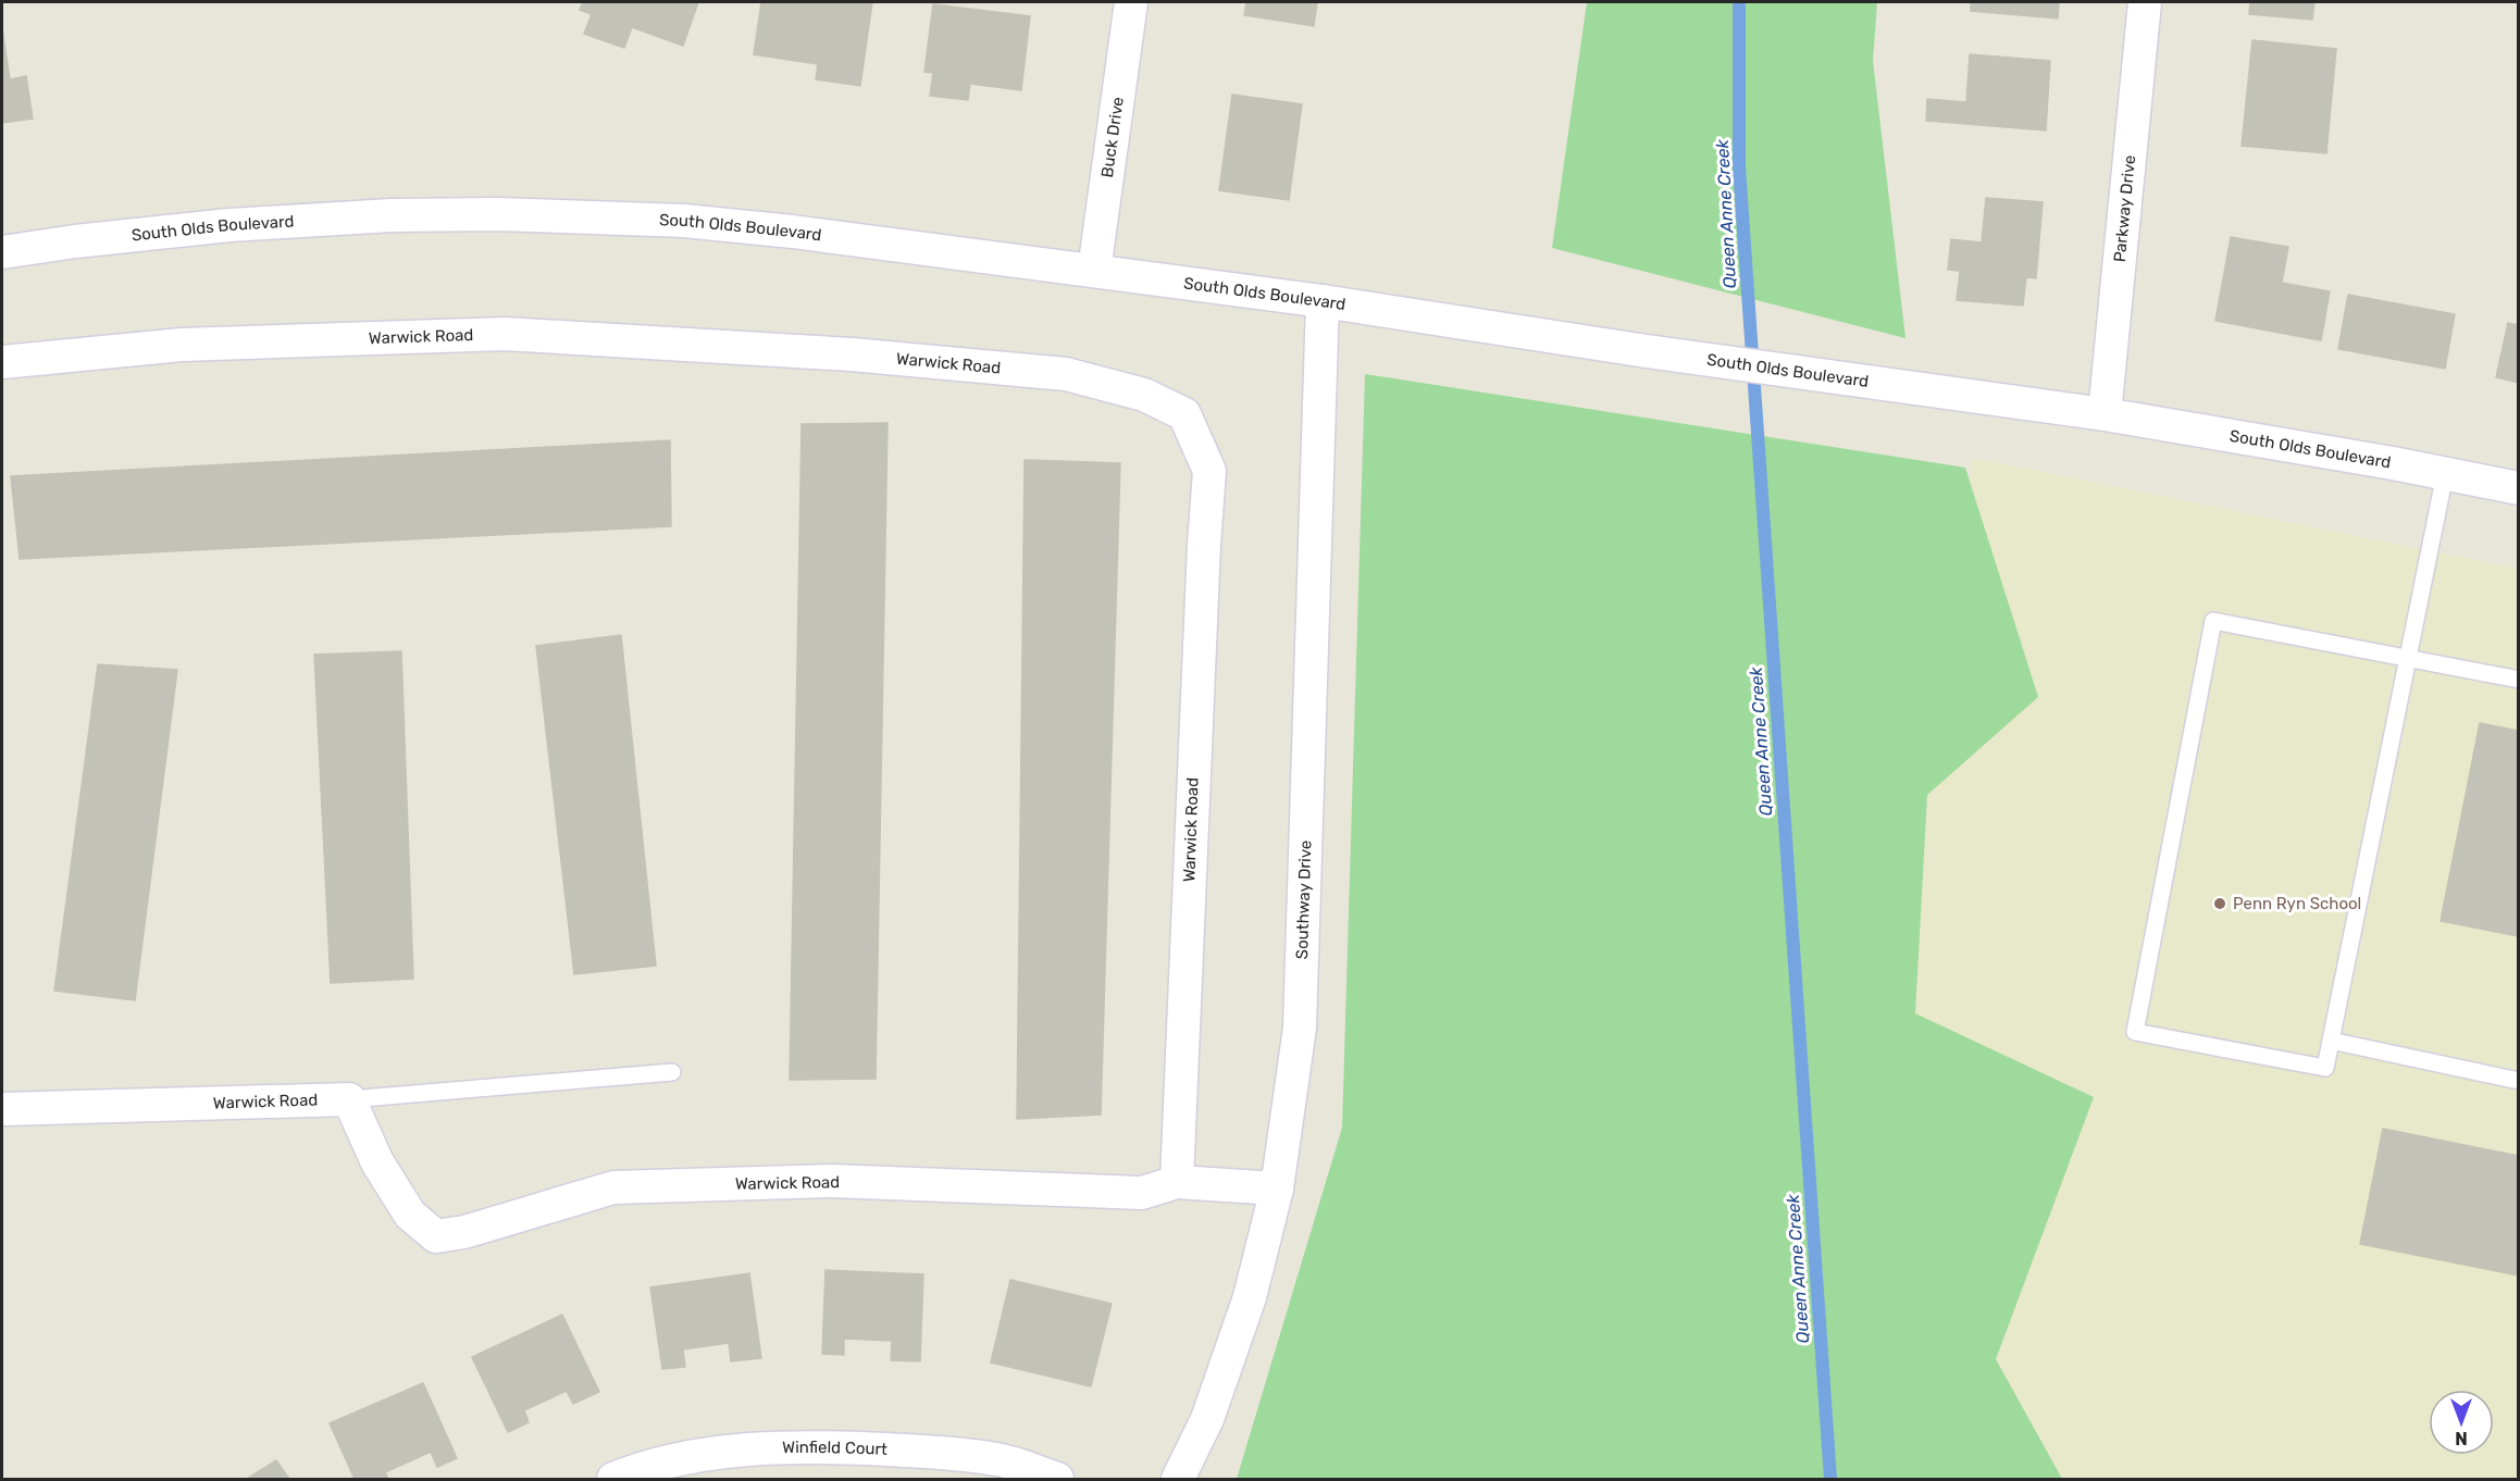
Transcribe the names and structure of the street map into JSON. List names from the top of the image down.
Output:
{
  "streets": {
    "street": [
      "Buck Drive",
      "Parkway Drive",
      "South Olds Boulevard",
      "Warwick Road",
      "Southway Drive",
      "Winfield Court"
    ]
  },
  "crossings": [
    ["Buck Drive", "South Olds Boulevard"],
    ["Parkway Drive", "South Olds Boulevard"],
    ["South Olds Boulevard", "Southway Drive"]
  ],
  "water": ["Queen Anne Creek"],
  "places": ["Penn Ryn School"],
  "north": "bottom"
}
